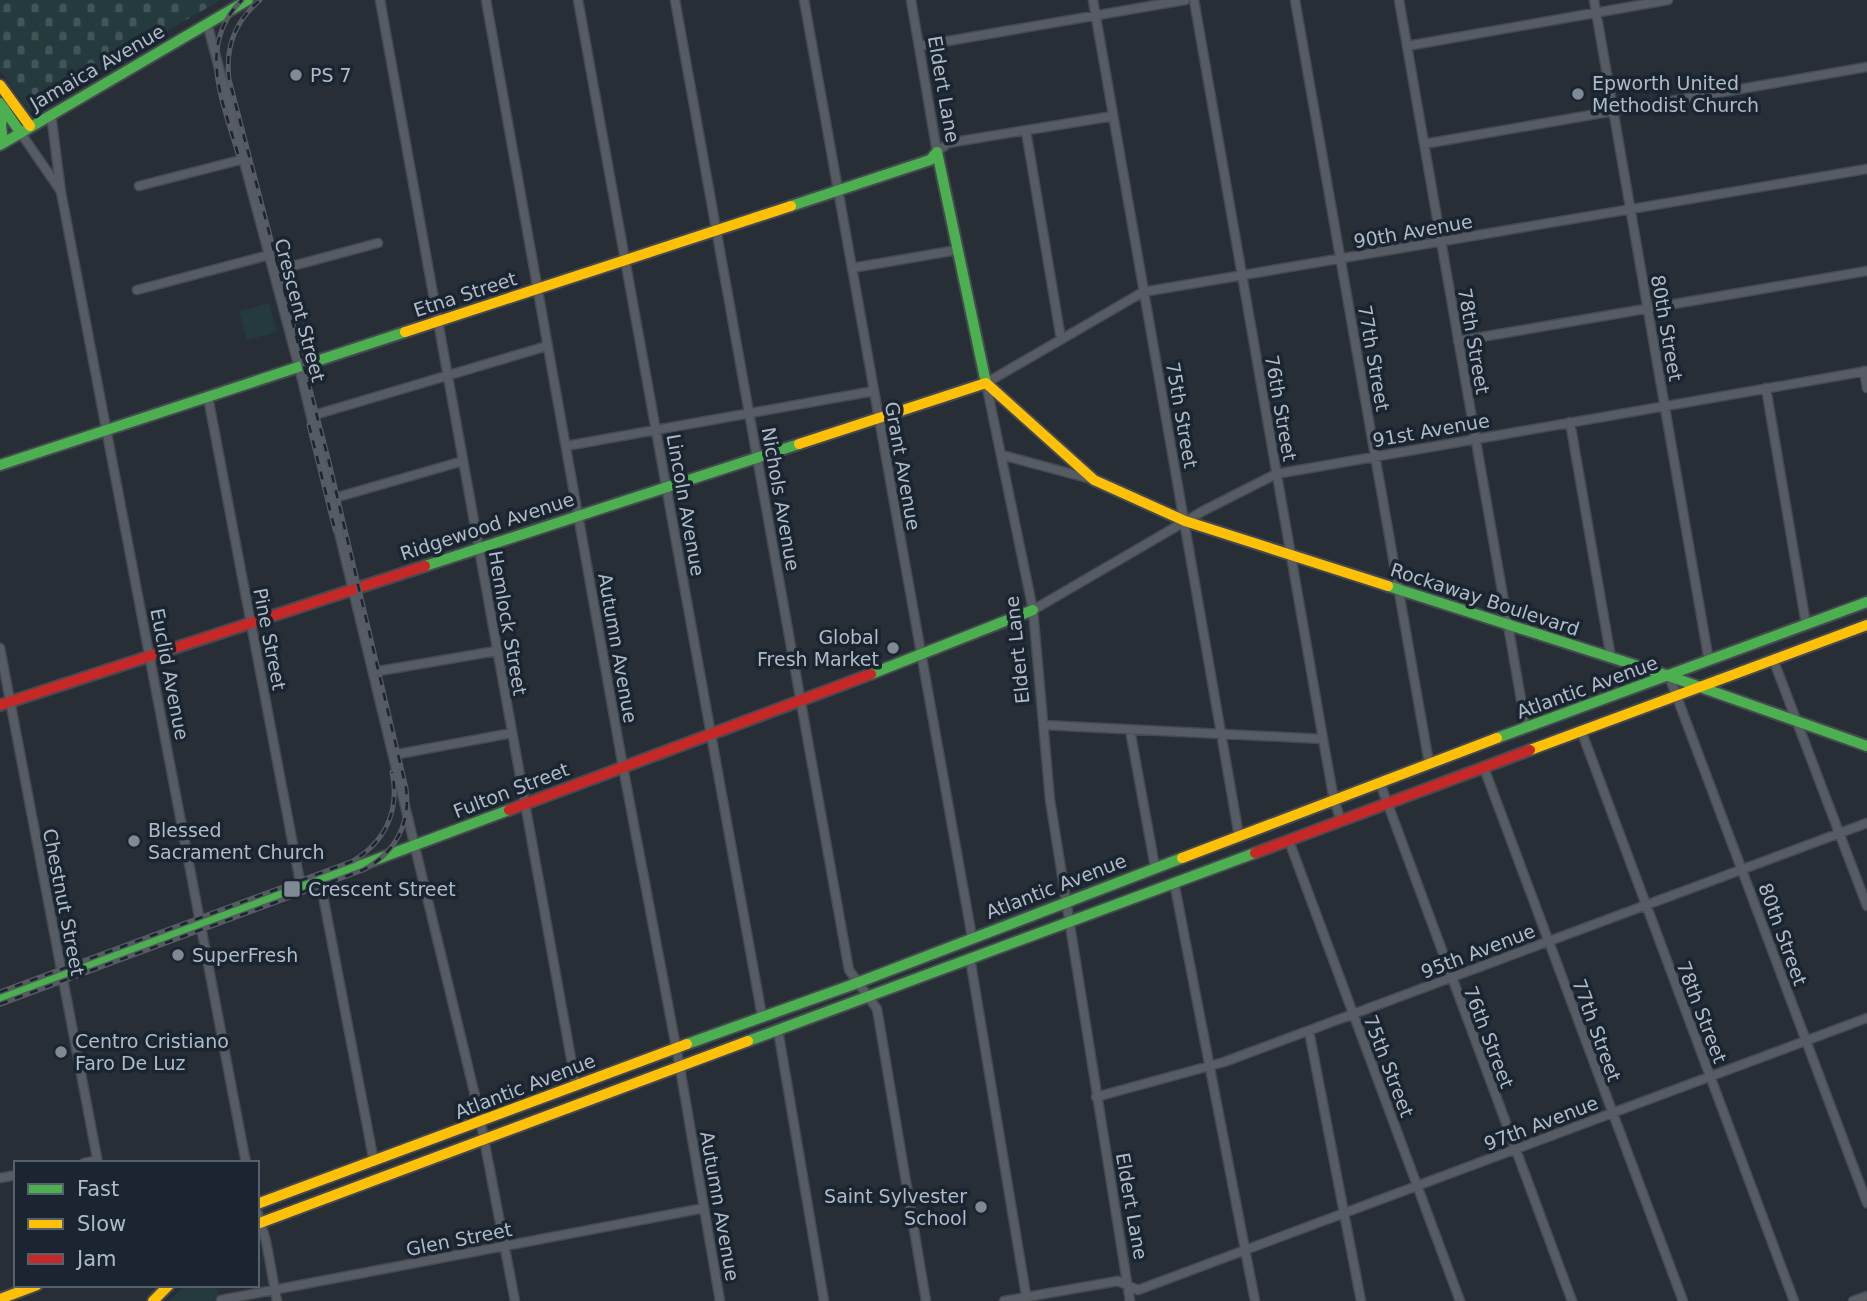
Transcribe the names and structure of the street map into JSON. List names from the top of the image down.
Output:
{
  "streets": {
    "main road": [
      "Jamaica Avenue",
      "Eldert Lane",
      "Etna Street",
      "Ridgewood Avenue",
      "Rockaway Boulevard",
      "Atlantic Avenue",
      "Fulton Street"
    ],
    "street": [
      "90th Avenue",
      "Crescent Street",
      "80th Street",
      "78th Street",
      "77th Street",
      "76th Street",
      "75th Street",
      "91st Avenue",
      "Grant Avenue",
      "Nichols Avenue",
      "Lincoln Avenue",
      "Hemlock Street",
      "Pine Street",
      "Autumn Avenue",
      "Euclid Avenue",
      "Chestnut Street",
      "95th Avenue",
      "97th Avenue",
      "Glen Street"
    ]
  },
  "crossings": [
    ["Jamaica Avenue", "Crescent Street"],
    ["Jamaica Avenue", "Euclid Avenue"],
    ["Eldert Lane", "90th Avenue"],
    ["Eldert Lane", "Etna Street"],
    ["Eldert Lane", "91st Avenue"],
    ["Eldert Lane", "Ridgewood Avenue"],
    ["Eldert Lane", "Rockaway Boulevard"],
    ["Eldert Lane", "Atlantic Avenue"],
    ["Eldert Lane", "Fulton Street"],
    ["Eldert Lane", "95th Avenue"],
    ["Eldert Lane", "97th Avenue"],
    ["90th Avenue", "80th Street"],
    ["90th Avenue", "78th Street"],
    ["90th Avenue", "77th Street"],
    ["90th Avenue", "76th Street"],
    ["90th Avenue", "75th Street"],
    ["90th Avenue", "Ridgewood Avenue"],
    ["90th Avenue", "Rockaway Boulevard"],
    ["Etna Street", "Crescent Street"],
    ["Etna Street", "Grant Avenue"],
    ["Etna Street", "Nichols Avenue"],
    ["Etna Street", "Lincoln Avenue"],
    ["Etna Street", "Hemlock Street"],
    ["Etna Street", "Pine Street"],
    ["Etna Street", "Autumn Avenue"],
    ["Etna Street", "Euclid Avenue"],
    ["Crescent Street", "Ridgewood Avenue"],
    ["Crescent Street", "Atlantic Avenue"],
    ["Crescent Street", "Fulton Street"],
    ["Crescent Street", "Glen Street"],
    ["80th Street", "91st Avenue"],
    ["80th Street", "Rockaway Boulevard"],
    ["80th Street", "Atlantic Avenue"],
    ["80th Street", "95th Avenue"],
    ["80th Street", "97th Avenue"],
    ["78th Street", "91st Avenue"],
    ["78th Street", "Rockaway Boulevard"],
    ["78th Street", "Atlantic Avenue"],
    ["78th Street", "95th Avenue"],
    ["78th Street", "97th Avenue"],
    ["77th Street", "91st Avenue"],
    ["77th Street", "Rockaway Boulevard"],
    ["77th Street", "Atlantic Avenue"],
    ["77th Street", "95th Avenue"],
    ["77th Street", "97th Avenue"],
    ["76th Street", "91st Avenue"],
    ["76th Street", "Rockaway Boulevard"],
    ["76th Street", "Atlantic Avenue"],
    ["76th Street", "95th Avenue"],
    ["76th Street", "97th Avenue"],
    ["75th Street", "91st Avenue"],
    ["75th Street", "Rockaway Boulevard"],
    ["75th Street", "Atlantic Avenue"],
    ["75th Street", "95th Avenue"],
    ["75th Street", "97th Avenue"],
    ["91st Avenue", "Rockaway Boulevard"],
    ["91st Avenue", "Fulton Street"],
    ["Grant Avenue", "Ridgewood Avenue"],
    ["Grant Avenue", "Atlantic Avenue"],
    ["Grant Avenue", "Fulton Street"],
    ["Nichols Avenue", "Ridgewood Avenue"],
    ["Nichols Avenue", "Atlantic Avenue"],
    ["Nichols Avenue", "Fulton Street"],
    ["Lincoln Avenue", "Ridgewood Avenue"],
    ["Lincoln Avenue", "Atlantic Avenue"],
    ["Lincoln Avenue", "Fulton Street"],
    ["Ridgewood Avenue", "Rockaway Boulevard"],
    ["Ridgewood Avenue", "Hemlock Street"],
    ["Ridgewood Avenue", "Pine Street"],
    ["Ridgewood Avenue", "Autumn Avenue"],
    ["Ridgewood Avenue", "Euclid Avenue"],
    ["Ridgewood Avenue", "Chestnut Street"],
    ["Rockaway Boulevard", "Atlantic Avenue"],
    ["Hemlock Street", "Atlantic Avenue"],
    ["Hemlock Street", "Fulton Street"],
    ["Pine Street", "Fulton Street"],
    ["Autumn Avenue", "Atlantic Avenue"],
    ["Autumn Avenue", "Fulton Street"],
    ["Autumn Avenue", "Glen Street"],
    ["Euclid Avenue", "Fulton Street"],
    ["Fulton Street", "Chestnut Street"]
  ],
  "places": {
    "other": [
      "PS 7",
      "Epworth United Methodist Church",
      "Global Fresh Market",
      "Blessed Sacrament Church",
      "SuperFresh",
      "Centro Cristiano Faro De Luz",
      "Saint Sylvester School"
    ],
    "transit": ["Crescent Street"]
  },
  "legend": ["Fast", "Slow", "Jam"]
}
